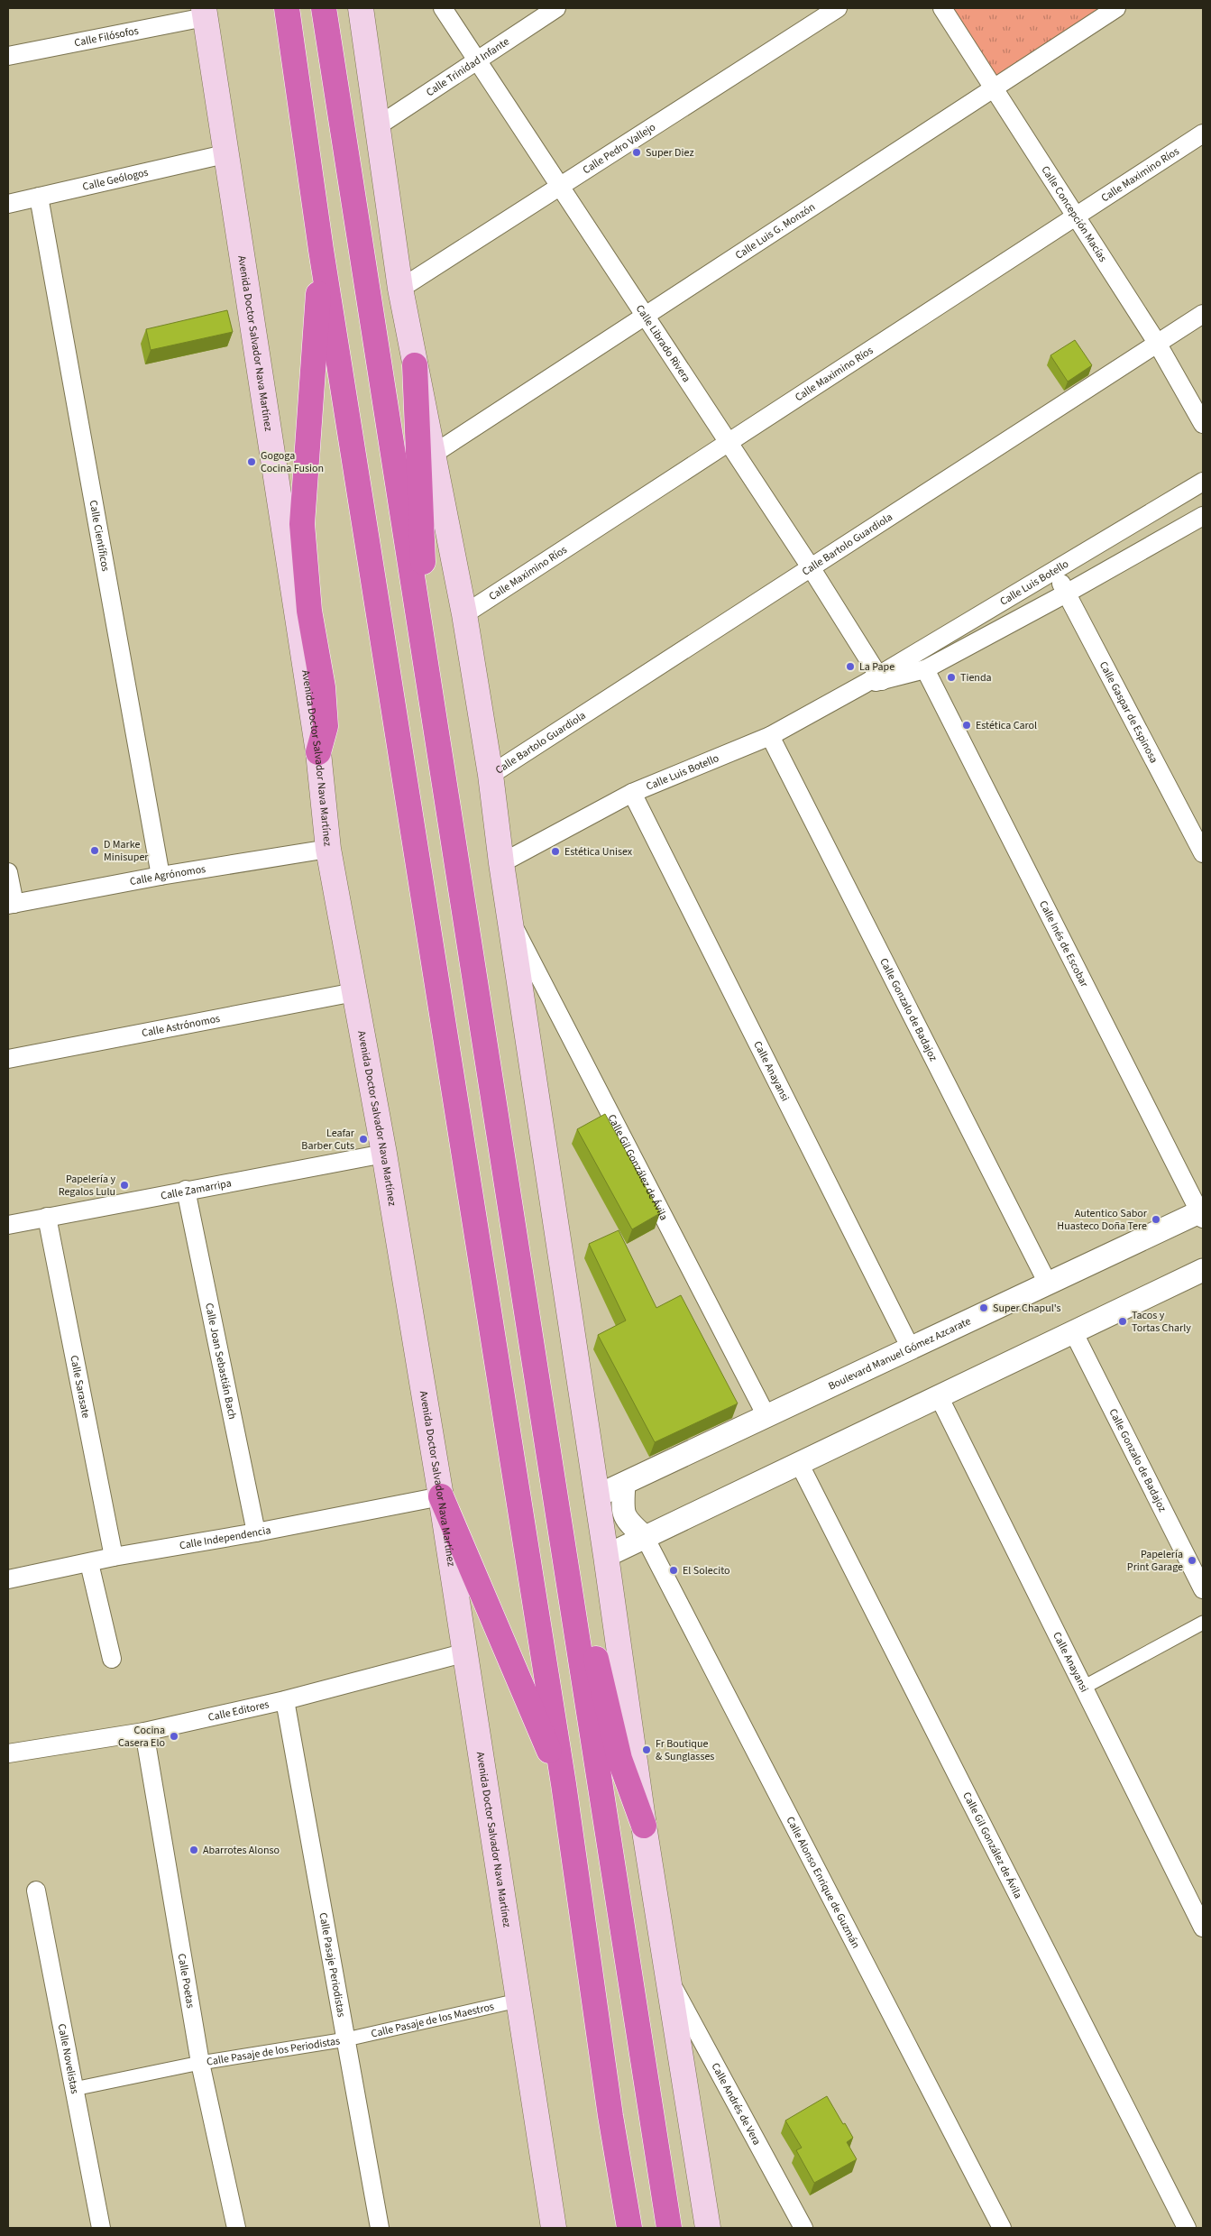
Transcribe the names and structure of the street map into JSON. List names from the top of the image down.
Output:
{
  "streets": {
    "main road": ["Avenida Doctor Salvador Nava Martínez"],
    "street": [
      "Calle Filósofos",
      "Calle Trinidad Infante",
      "Calle Pedro Vallejo",
      "Calle Maximino Ríos",
      "Calle Geólogos",
      "Calle Concepción Macías",
      "Calle Luis G. Monzón",
      "Calle Librado Rivera",
      "Calle Científicos",
      "Calle Bartolo Guardiola",
      "Calle Luis Botello",
      "Calle Gaspar de Espinosa",
      "Calle Agrónomos",
      "Calle Inés de Escobar",
      "Calle Gonzalo de Badajoz",
      "Calle Astrónomos",
      "Calle Anayansi",
      "Calle Gil González de Ávila",
      "Calle Zamarripa",
      "Boulevard Manuel Gómez Azcarate",
      "Calle Joan Sebastián Bach",
      "Calle Sarasate",
      "Calle Independencia",
      "Calle Editores",
      "Calle Alonso Enrique de Guzmán",
      "Calle Pasaje Periodistas",
      "Calle Poetas",
      "Calle Pasaje de los Maestros",
      "Calle Pasaje de los Periodistas",
      "Calle Novelistas",
      "Calle Andrés de Vera"
    ]
  },
  "crossings": [
    ["Calle Filósofos", "Avenida Doctor Salvador Nava Martínez"],
    ["Calle Trinidad Infante", "Calle Librado Rivera"],
    ["Calle Pedro Vallejo", "Calle Librado Rivera"],
    ["Calle Maximino Ríos", "Calle Concepción Macías"],
    ["Calle Maximino Ríos", "Calle Librado Rivera"],
    ["Calle Geólogos", "Avenida Doctor Salvador Nava Martínez"],
    ["Calle Geólogos", "Calle Científicos"],
    ["Calle Concepción Macías", "Calle Luis G. Monzón"],
    ["Calle Concepción Macías", "Calle Bartolo Guardiola"],
    ["Calle Luis G. Monzón", "Calle Librado Rivera"],
    ["Avenida Doctor Salvador Nava Martínez", "Calle Agrónomos"],
    ["Avenida Doctor Salvador Nava Martínez", "Calle Astrónomos"],
    ["Avenida Doctor Salvador Nava Martínez", "Calle Zamarripa"],
    ["Avenida Doctor Salvador Nava Martínez", "Calle Independencia"],
    ["Avenida Doctor Salvador Nava Martínez", "Calle Editores"],
    ["Avenida Doctor Salvador Nava Martínez", "Calle Pasaje de los Maestros"],
    ["Calle Librado Rivera", "Calle Bartolo Guardiola"],
    ["Calle Librado Rivera", "Calle Luis Botello"],
    ["Calle Científicos", "Calle Agrónomos"],
    ["Calle Luis Botello", "Calle Gaspar de Espinosa"],
    ["Calle Luis Botello", "Calle Inés de Escobar"],
    ["Calle Luis Botello", "Calle Gonzalo de Badajoz"],
    ["Calle Luis Botello", "Calle Anayansi"],
    ["Calle Inés de Escobar", "Boulevard Manuel Gómez Azcarate"],
    ["Calle Gonzalo de Badajoz", "Boulevard Manuel Gómez Azcarate"],
    ["Calle Anayansi", "Boulevard Manuel Gómez Azcarate"],
    ["Calle Gil González de Ávila", "Boulevard Manuel Gómez Azcarate"],
    ["Calle Zamarripa", "Calle Joan Sebastián Bach"],
    ["Calle Zamarripa", "Calle Sarasate"],
    ["Calle Joan Sebastián Bach", "Calle Independencia"],
    ["Calle Sarasate", "Calle Independencia"],
    ["Calle Editores", "Calle Pasaje Periodistas"],
    ["Calle Editores", "Calle Poetas"],
    ["Calle Pasaje Periodistas", "Calle Pasaje de los Maestros"],
    ["Calle Pasaje Periodistas", "Calle Pasaje de los Periodistas"],
    ["Calle Poetas", "Calle Pasaje de los Periodistas"],
    ["Calle Pasaje de los Maestros", "Calle Pasaje de los Periodistas"],
    ["Calle Pasaje de los Periodistas", "Calle Novelistas"]
  ],
  "places": [
    "Super Diez",
    "Gogoga Cocina Fusion",
    "La Pape",
    "Tienda",
    "Estética Carol",
    "D Marke Minisuper",
    "Estética Unisex",
    "Leafar Barber Cuts",
    "Papelería y Regalos Lulu",
    "Autentico Sabor Huasteco Doña Tere",
    "Super Chapul's",
    "Tacos y Tortas Charly",
    "Papelería Print Garage",
    "El Solecito",
    "Cocina Casera Elo",
    "Fr Boutique & Sunglasses",
    "Abarrotes Alonso"
  ]
}
